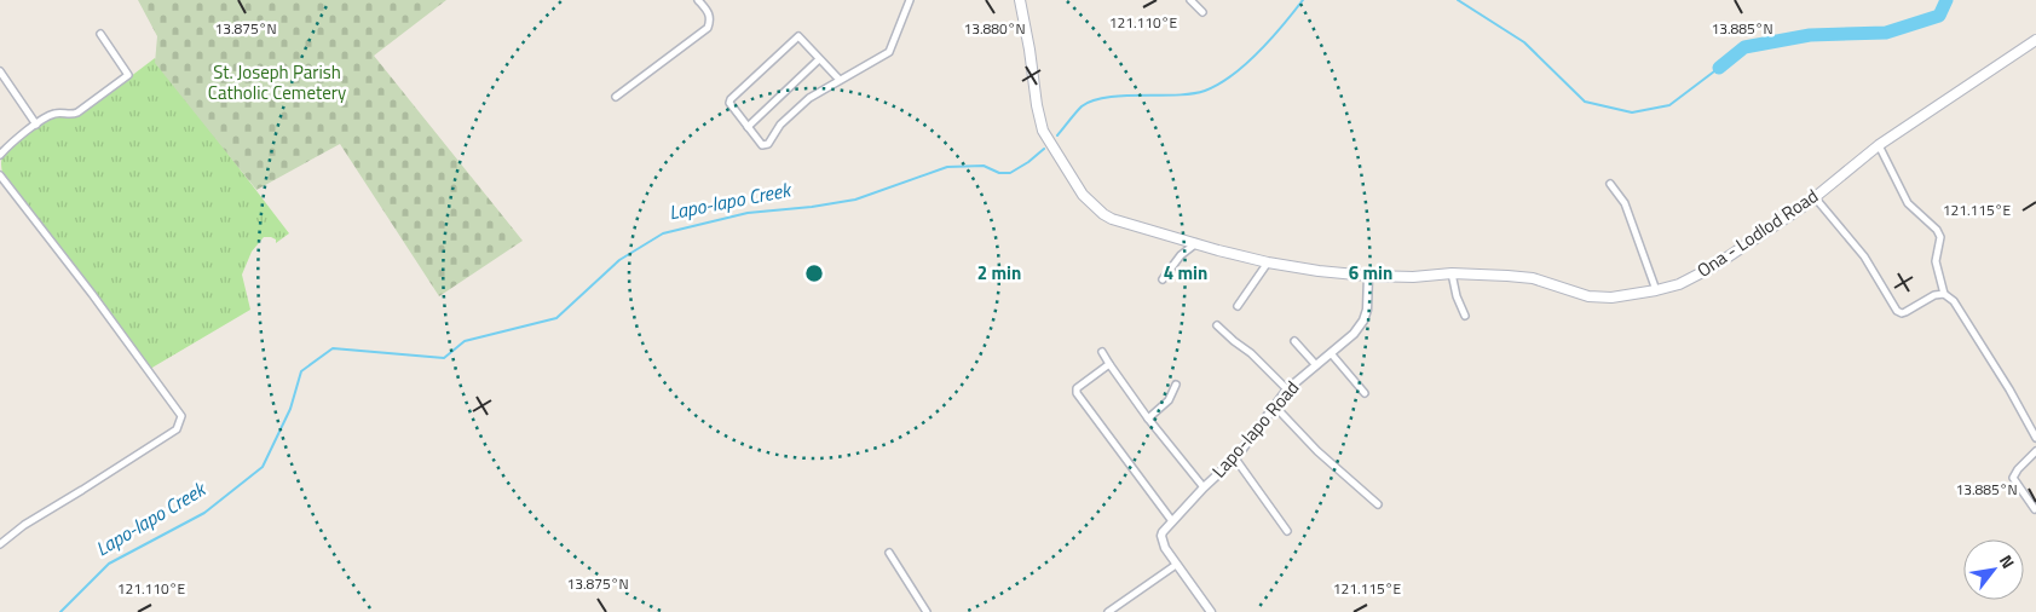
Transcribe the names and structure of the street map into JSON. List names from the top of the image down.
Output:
{
  "streets": {
    "main road": ["Ona - Lodlod Road"],
    "street": ["Lapo-lapo Road"]
  },
  "crossings": [
    ["Ona - Lodlod Road", "Lapo-lapo Road"]
  ],
  "water": ["Lapo-lapo Creek"],
  "parks": ["St. Joseph Parish Catholic Cemetery"],
  "north": "top right",
  "coordinates": [
    "121.110°E",
    "13.885°N",
    "13.875°N",
    "13.880°N",
    "121.115°E"
  ],
  "rings": ["2 min", "4 min", "6 min"]
}
